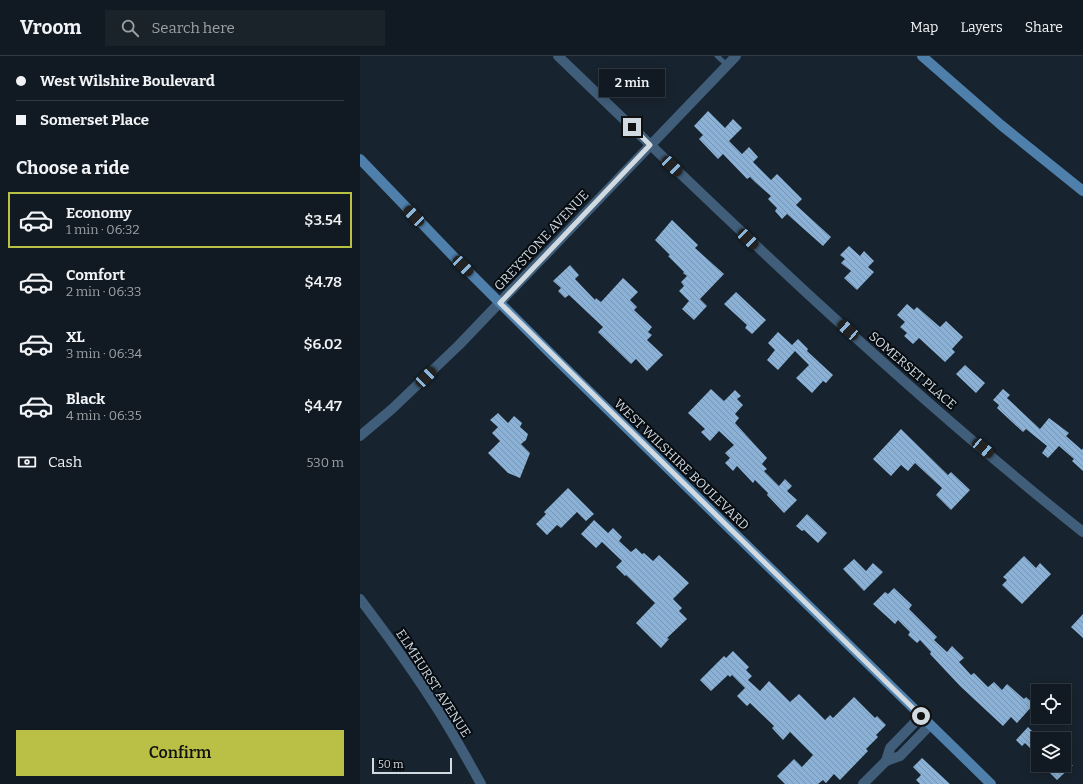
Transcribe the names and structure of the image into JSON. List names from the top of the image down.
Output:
{
  "streets": {
    "street": [
      "GREYSTONE AVENUE",
      "SOMERSET PLACE",
      "WEST WILSHIRE BOULEVARD",
      "ELMHURST AVENUE"
    ]
  },
  "crossings": [
    ["GREYSTONE AVENUE", "SOMERSET PLACE"],
    ["GREYSTONE AVENUE", "WEST WILSHIRE BOULEVARD"]
  ],
  "scale_bar": "50 m",
  "page": {
    "header": "Vroom",
    "search": "Search here",
    "nav": ["Map", "Layers", "Share"],
    "banner": ["West Wilshire Boulevard", "Somerset Place"],
    "bubble": "2 min",
    "heading": "Choose a ride",
    "list": [
      {
        "name": "Economy",
        "note": "1 min · 06:32",
        "value": "$3.54"
      },
      {
        "name": "Comfort",
        "note": "2 min · 06:33",
        "value": "$4.78"
      },
      {
        "name": "XL",
        "note": "3 min · 06:34",
        "value": "$6.02"
      },
      {
        "name": "Black",
        "note": "4 min · 06:35",
        "value": "$4.47"
      }
    ],
    "pay": ["Cash", "530 m"],
    "buttons": "Confirm",
    "scale": "50 m"
  }
}
